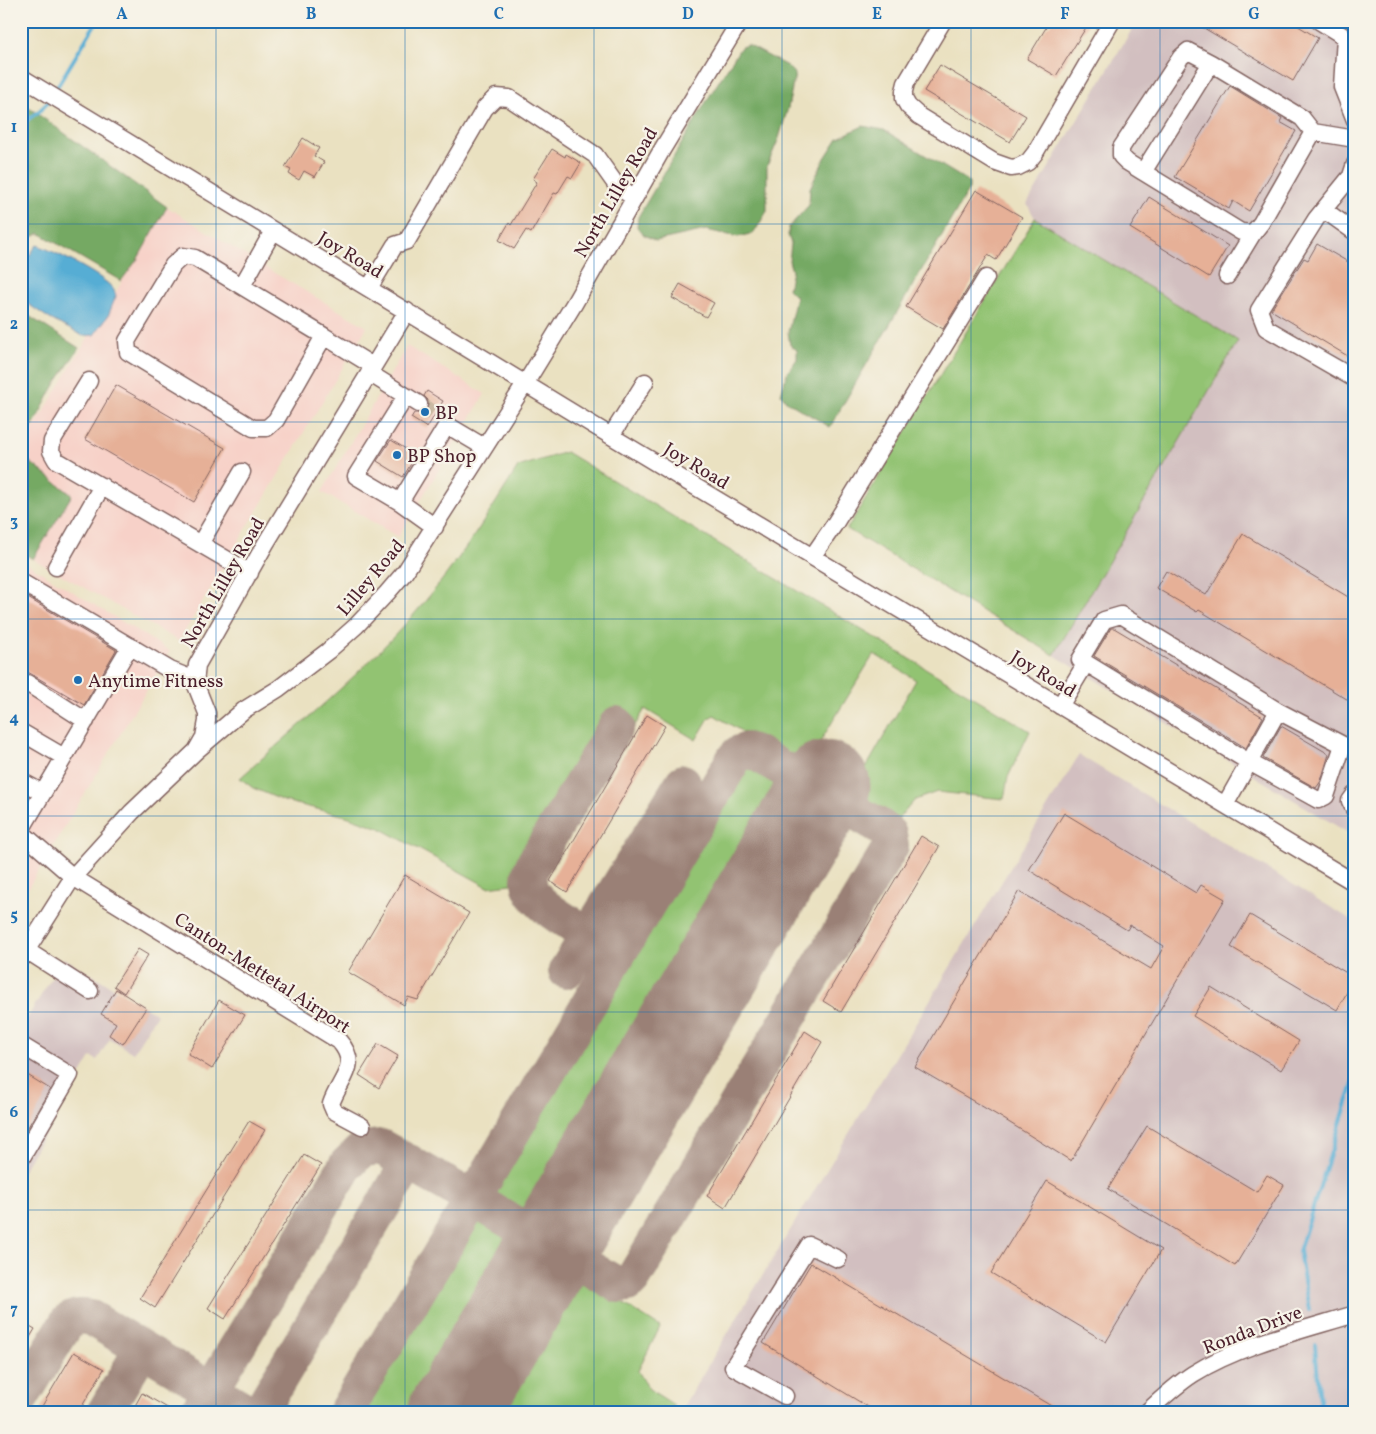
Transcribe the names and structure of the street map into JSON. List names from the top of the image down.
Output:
{
  "streets": {
    "street": [
      "North Lilley Road",
      "Joy Road",
      "Lilley Road",
      "Canton-Mettetal Airport",
      "Ronda Drive"
    ]
  },
  "crossings": [
    ["North Lilley Road", "Joy Road"],
    ["North Lilley Road", "Lilley Road"],
    ["Joy Road", "Lilley Road"]
  ],
  "places": ["BP", "BP Shop", "Anytime Fitness"],
  "grid": {
    "columns": [
      "A",
      "B",
      "C",
      "D",
      "E",
      "F",
      "G"
    ],
    "rows": [
      "1",
      "2",
      "3",
      "4",
      "5",
      "6",
      "7"
    ]
  }
}
